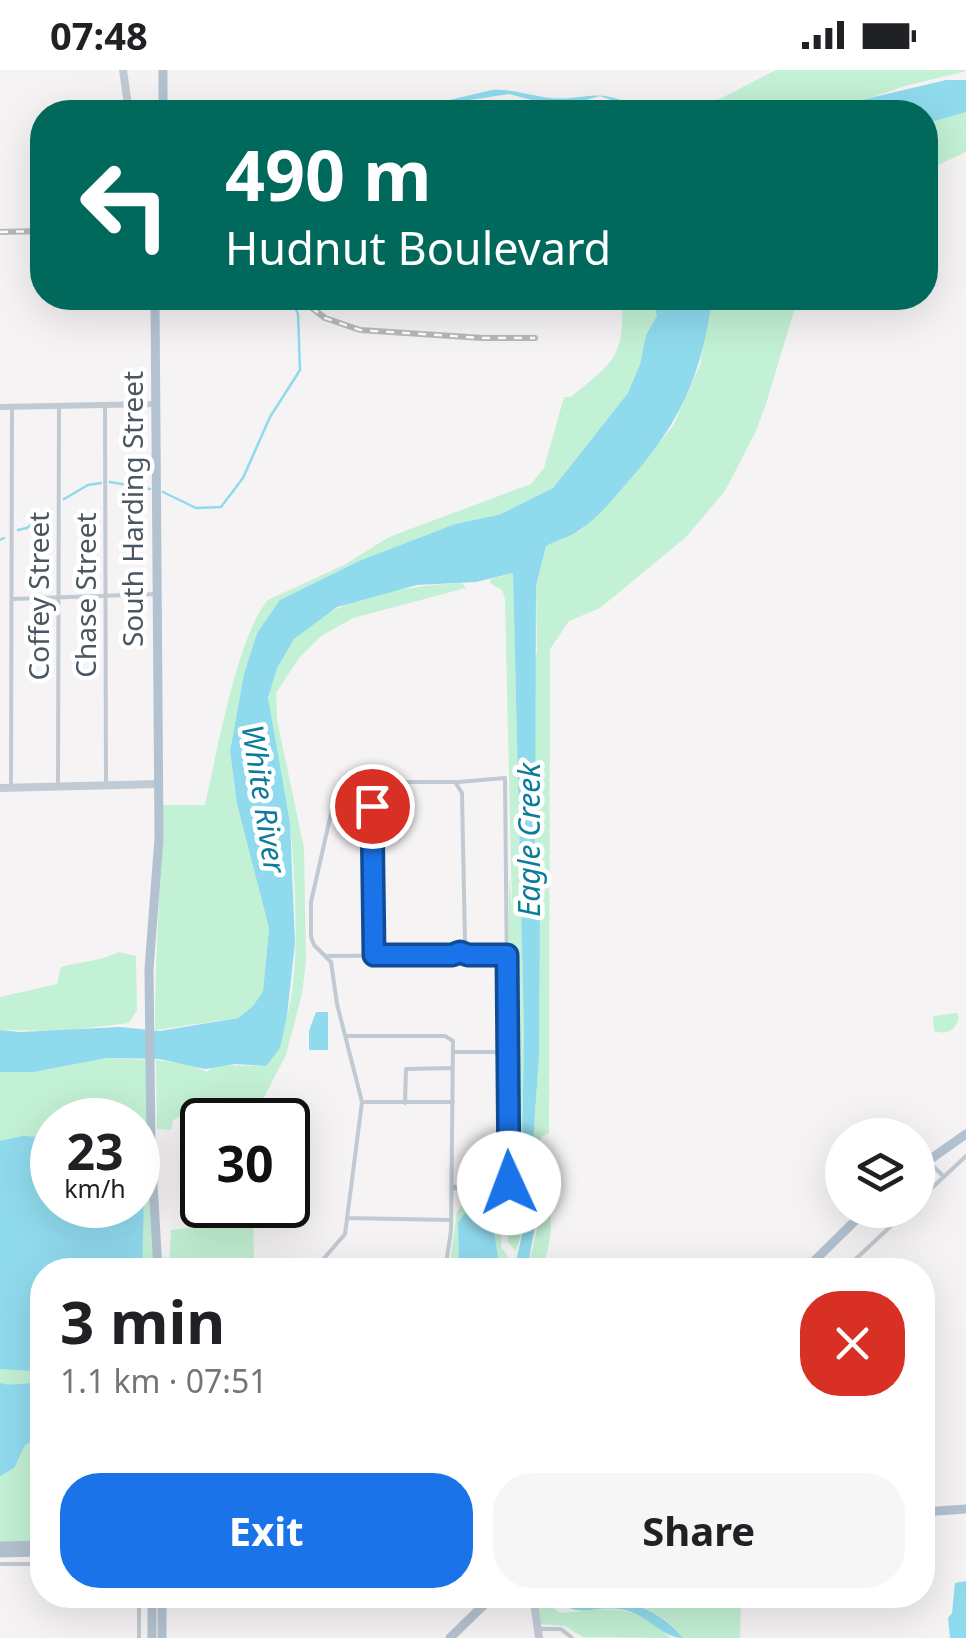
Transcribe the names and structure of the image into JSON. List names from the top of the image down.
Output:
{
  "streets": {
    "main road": ["South Harding Street"],
    "street": ["Chase Street", "Coffey Street"]
  },
  "water": ["White River", "Eagle Creek"],
  "page": {
    "status": "07:48",
    "turn": ["490 m", "Hudnut Boulevard"],
    "speed": "23 km/h",
    "limit": "30",
    "heading": ["3 min", "1.1 km · 07:51"],
    "buttons": ["Exit", "Share"]
  }
}
